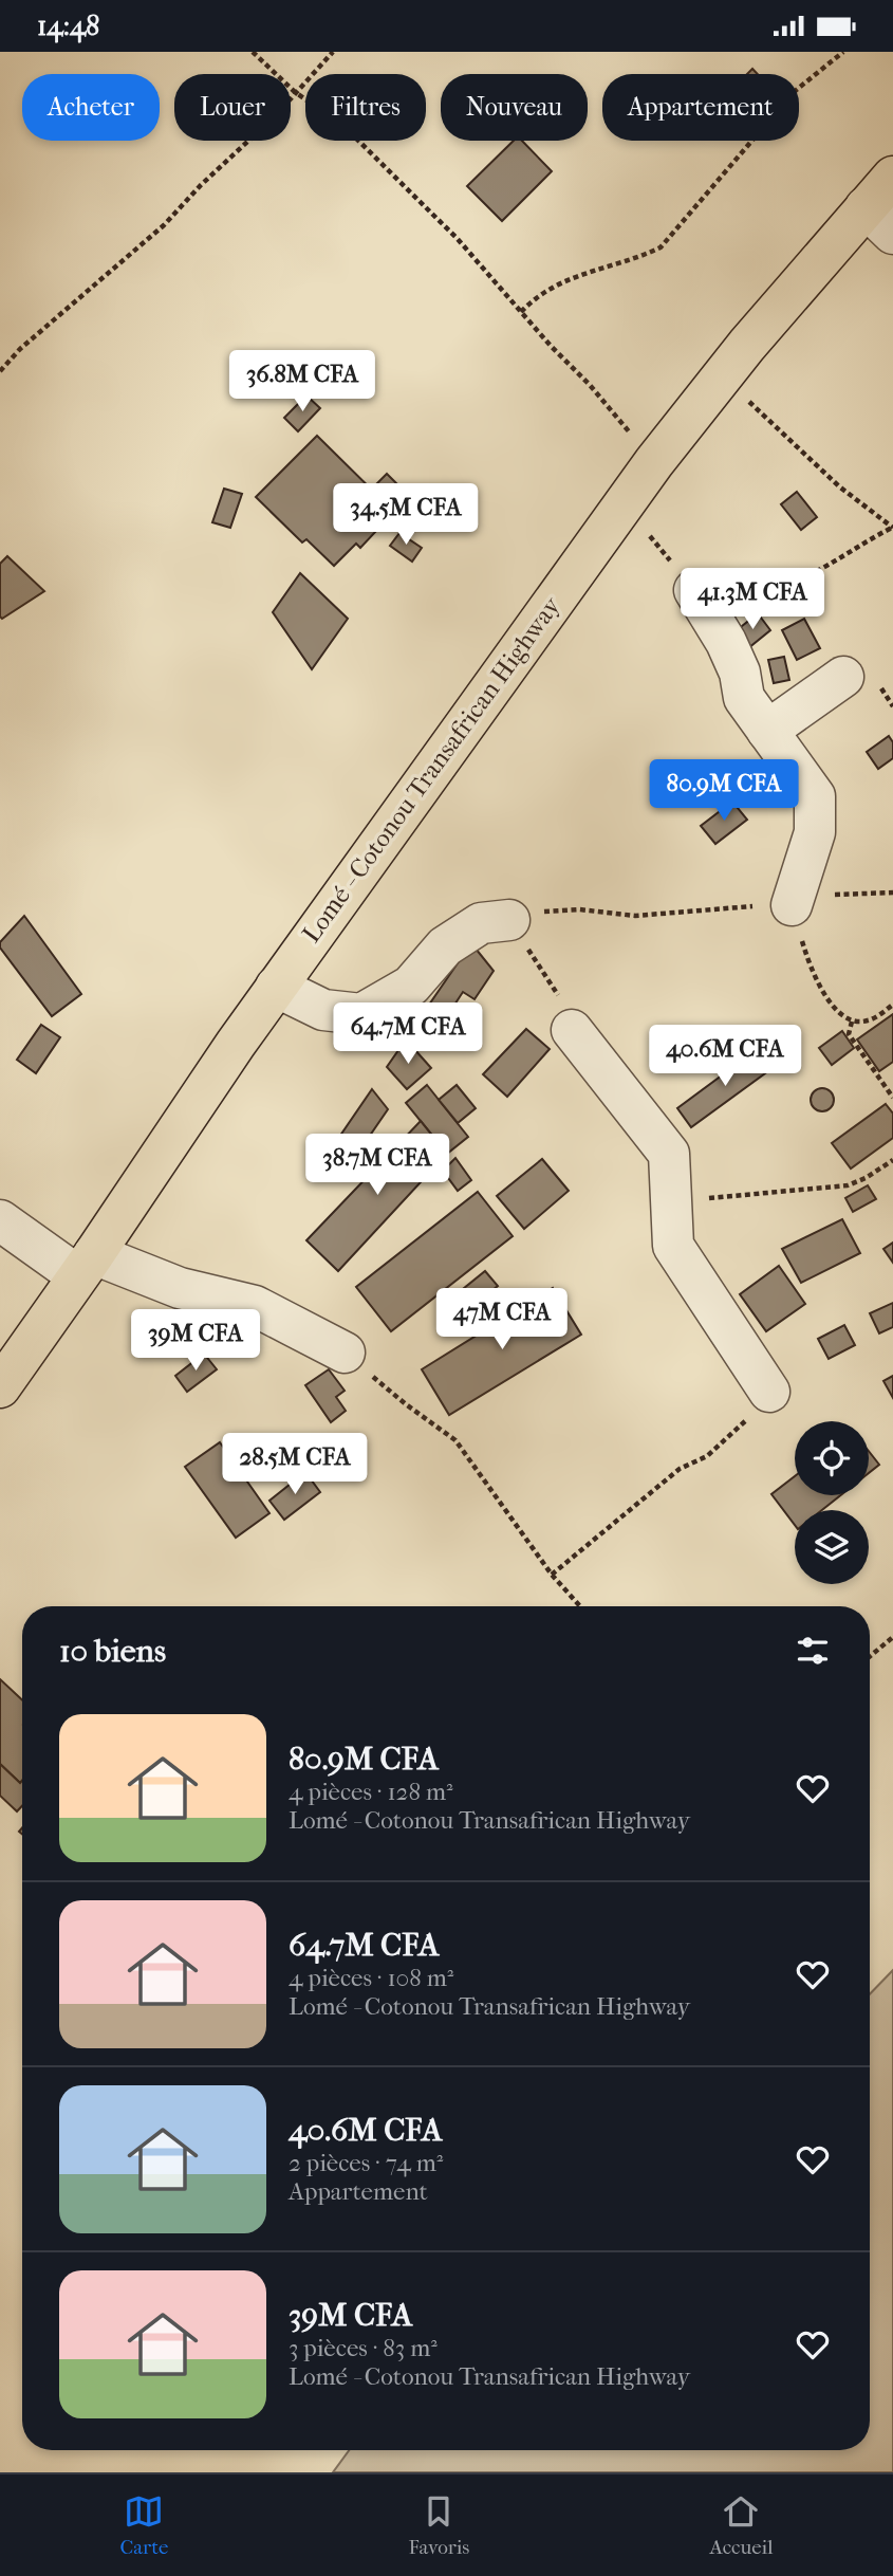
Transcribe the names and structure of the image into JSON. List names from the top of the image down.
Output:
{
  "streets": {
    "highway": ["Lomé - Cotonou Transafrican Highway"]
  },
  "page": {
    "status": "14:48",
    "chip": [
      "Acheter",
      "Louer",
      "Filtres",
      "Nouveau",
      "Appartement"
    ],
    "price": [
      "36.8M CFA",
      "34.5M CFA",
      "41.3M CFA",
      "80.9M CFA",
      "64.7M CFA",
      "40.6M CFA",
      "38.7M CFA",
      "47M CFA",
      "39M CFA",
      "28.5M CFA"
    ],
    "heading": "10 biens",
    "list": [
      {
        "name": "80.9M CFA",
        "note": "4 pièces · 128 m² · Lomé - Cotonou Transafrican Highway"
      },
      {
        "name": "64.7M CFA",
        "note": "4 pièces · 108 m² · Lomé - Cotonou Transafrican Highway"
      },
      {
        "name": "40.6M CFA",
        "note": "2 pièces · 74 m² · Appartement"
      },
      {
        "name": "39M CFA",
        "note": "3 pièces · 83 m² · Lomé - Cotonou Transafrican Highway"
      }
    ],
    "tabs": ["Carte", "Favoris", "Accueil"]
  }
}
